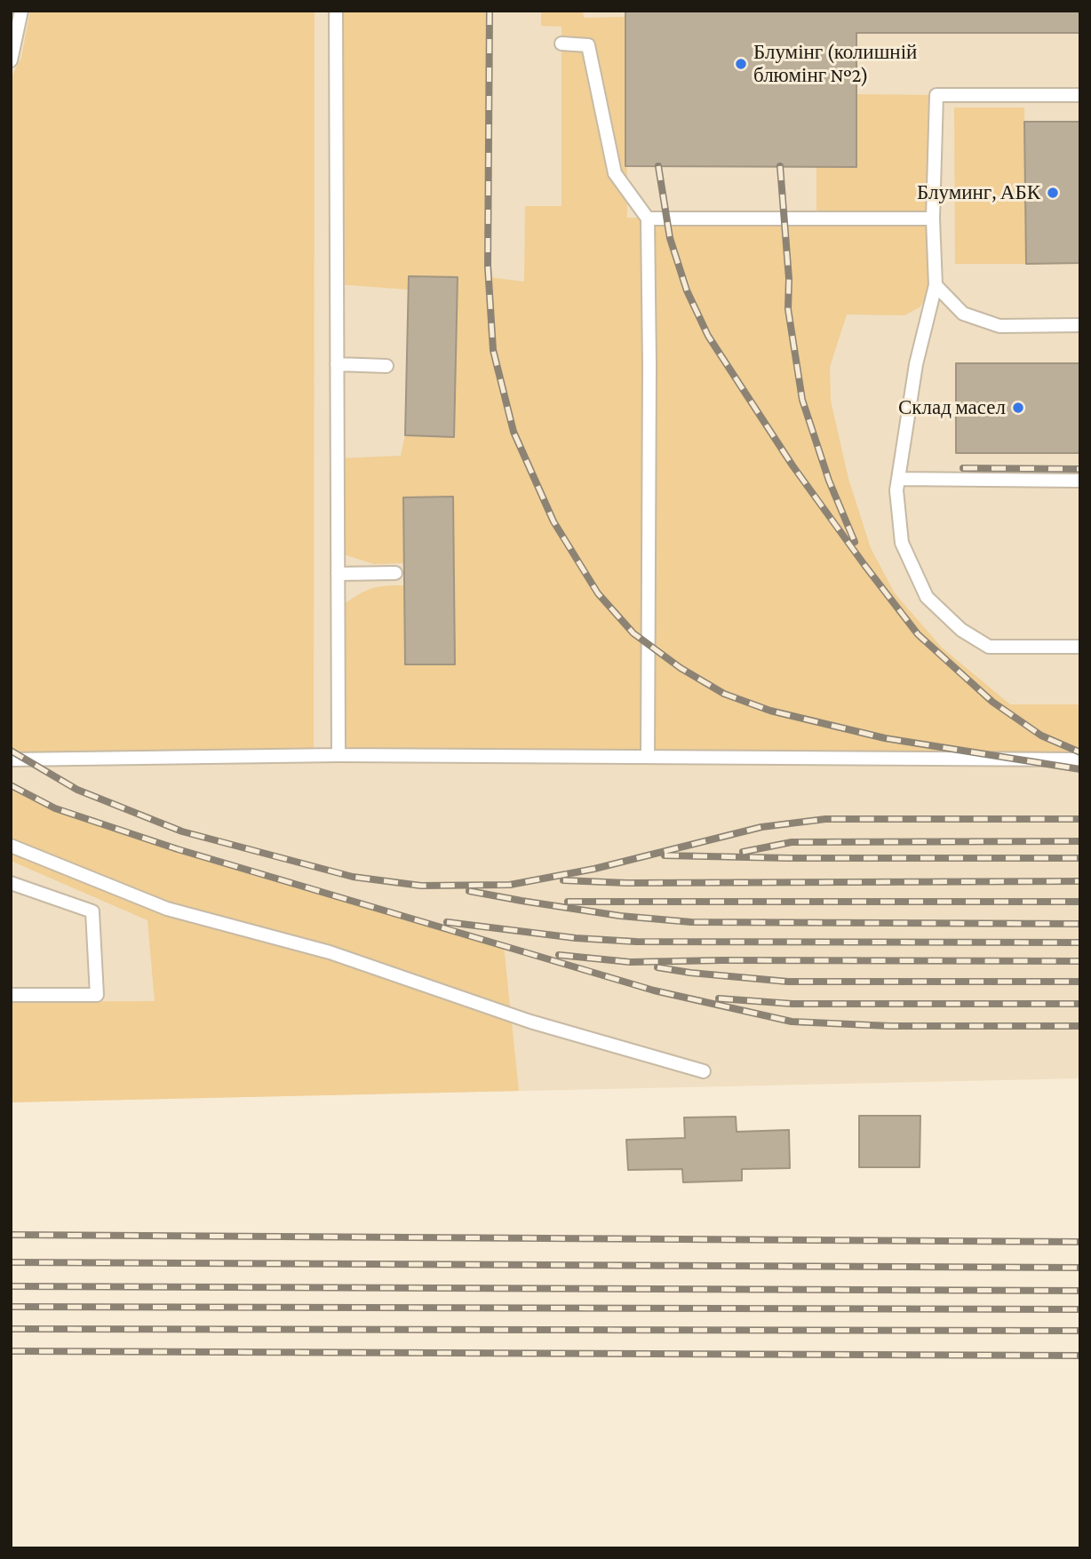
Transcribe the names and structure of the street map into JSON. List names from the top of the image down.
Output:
{
  "places": ["Блумінг (колишній блюмінг №2)", "Блуминг, АБК", "Склад масел"]
}
